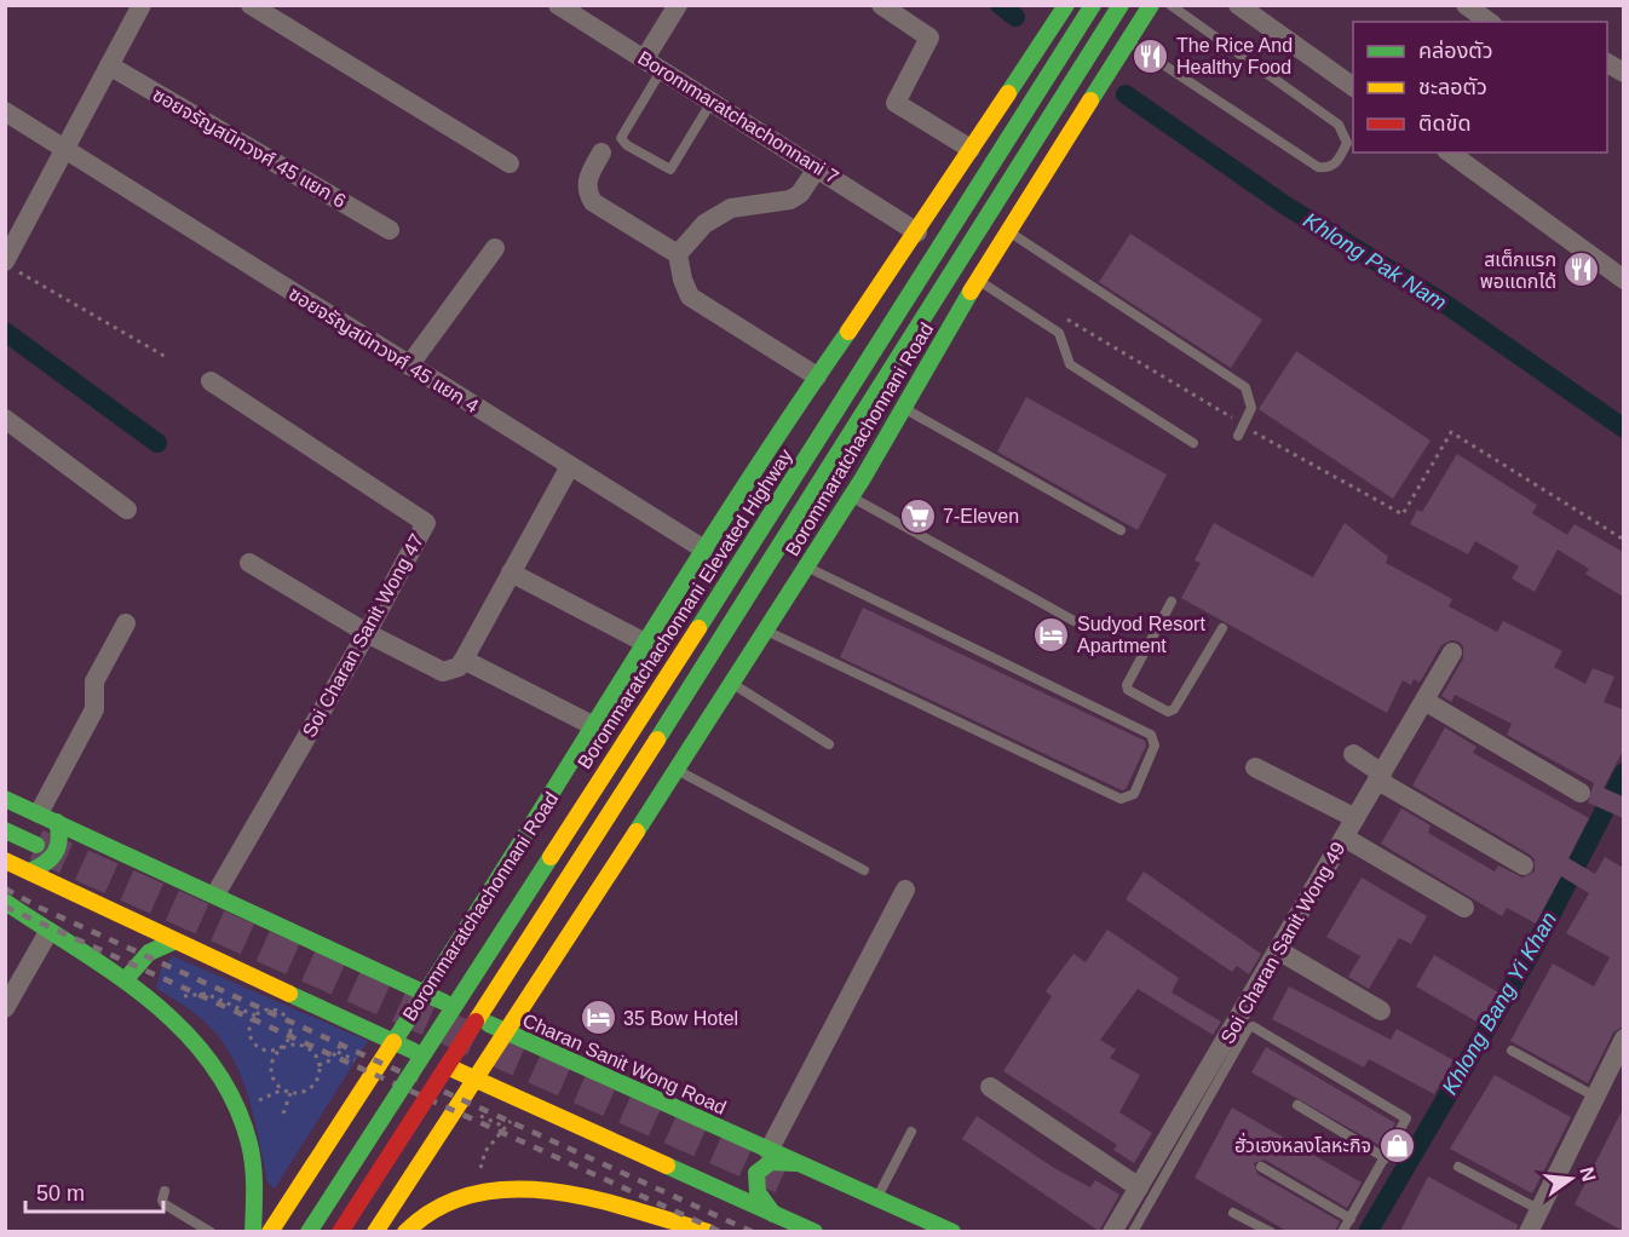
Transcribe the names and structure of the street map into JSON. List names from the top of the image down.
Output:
{
  "streets": {
    "main road": ["Borommaratchachonnani Road", "Borommaratchachonnani Elevated Highway", "Charan Sanit Wong Road"],
    "street": [
      "Borommaratchachonnani 7",
      "ซอยจรัญสนิทวงศ์ 45 แยก 6",
      "ซอยจรัญสนิทวงศ์ 45 แยก 4",
      "Soi Charan Sanit Wong 47",
      "Soi Charan Sanit Wong 49"
    ]
  },
  "crossings": [
    ["Borommaratchachonnani 7", "Borommaratchachonnani Road"],
    ["ซอยจรัญสนิทวงศ์ 45 แยก 4", "Borommaratchachonnani Road"],
    ["Borommaratchachonnani Road", "Charan Sanit Wong Road"],
    ["Soi Charan Sanit Wong 47", "Charan Sanit Wong Road"]
  ],
  "water": ["Khlong Pak Nam", "Khlong Bang Yi Khan"],
  "places": {
    "restaurant": ["The Rice And Healthy Food", "สเต็กแรก พอแดกได้"],
    "supermarket": ["7-Eleven"],
    "hotel": ["Sudyod Resort Apartment", "35 Bow Hotel"],
    "shop": ["ฮั่วเฮงหลงโลหะกิจ"]
  },
  "legend": ["คล่องตัว", "ชะลอตัว", "ติดขัด"],
  "scale_bar": "50 m",
  "north": "right"
}
